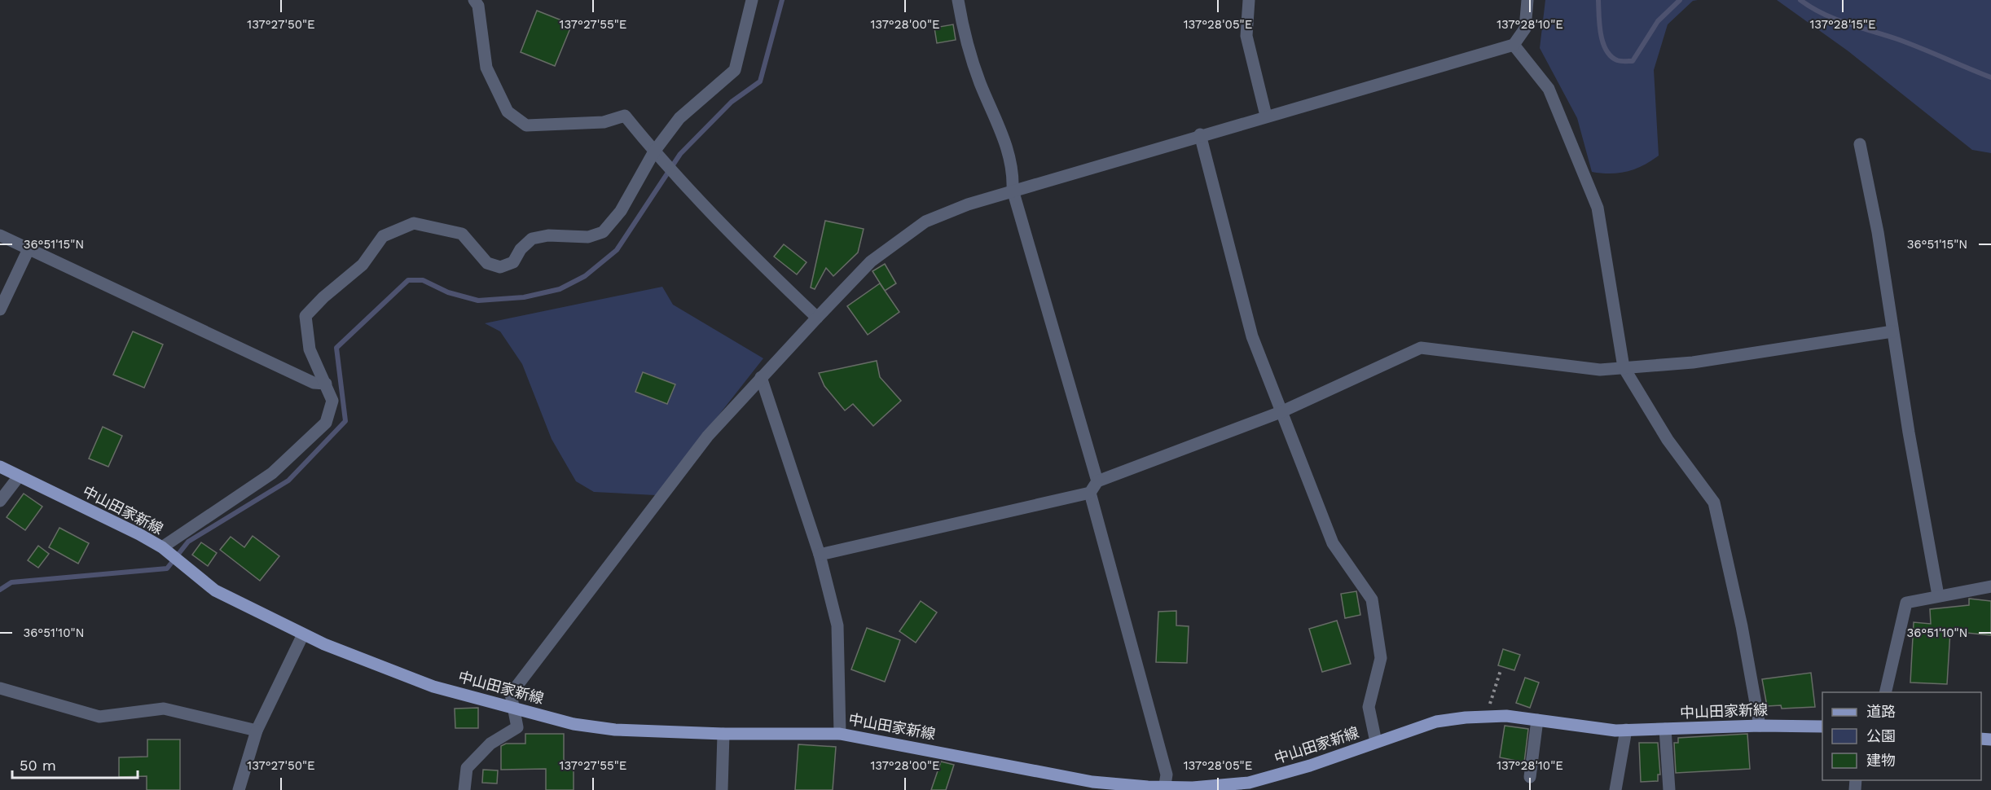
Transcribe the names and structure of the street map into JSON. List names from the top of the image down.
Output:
{
  "streets": {
    "main road": ["中山田家新線"]
  },
  "legend": ["道路", "公園", "建物"],
  "scale_bar": "50 m",
  "coordinates": [
    "137°27'50\"E",
    "137°27'55\"E",
    "137°28'00\"E",
    "137°28'05\"E",
    "137°28'10\"E",
    "137°28'15\"E",
    "36°51'15\"N",
    "36°51'10\"N"
  ]
}
